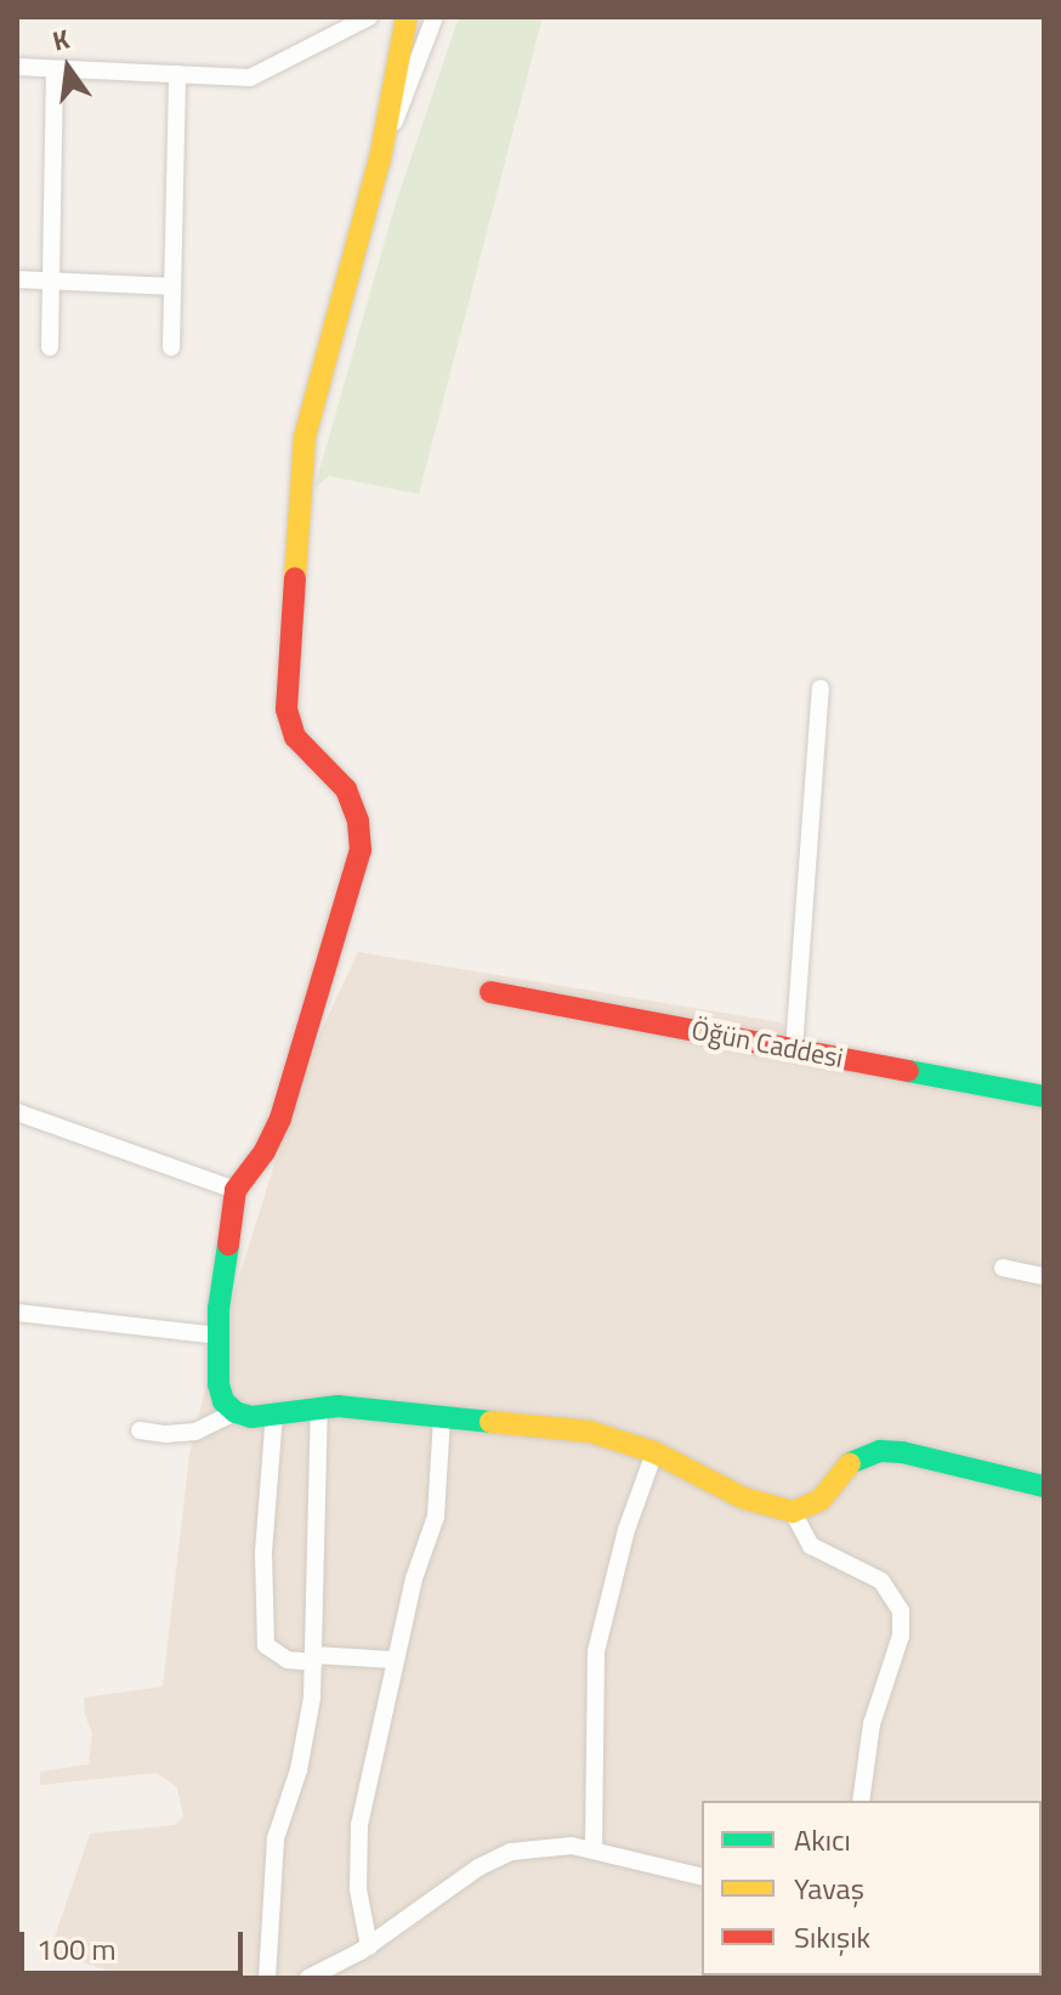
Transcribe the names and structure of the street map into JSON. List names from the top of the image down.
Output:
{
  "streets": {
    "street": ["Öğün Caddesi"]
  },
  "legend": ["Akıcı", "Yavaş", "Sıkışık"],
  "scale_bar": "100 m",
  "north": "top"
}
